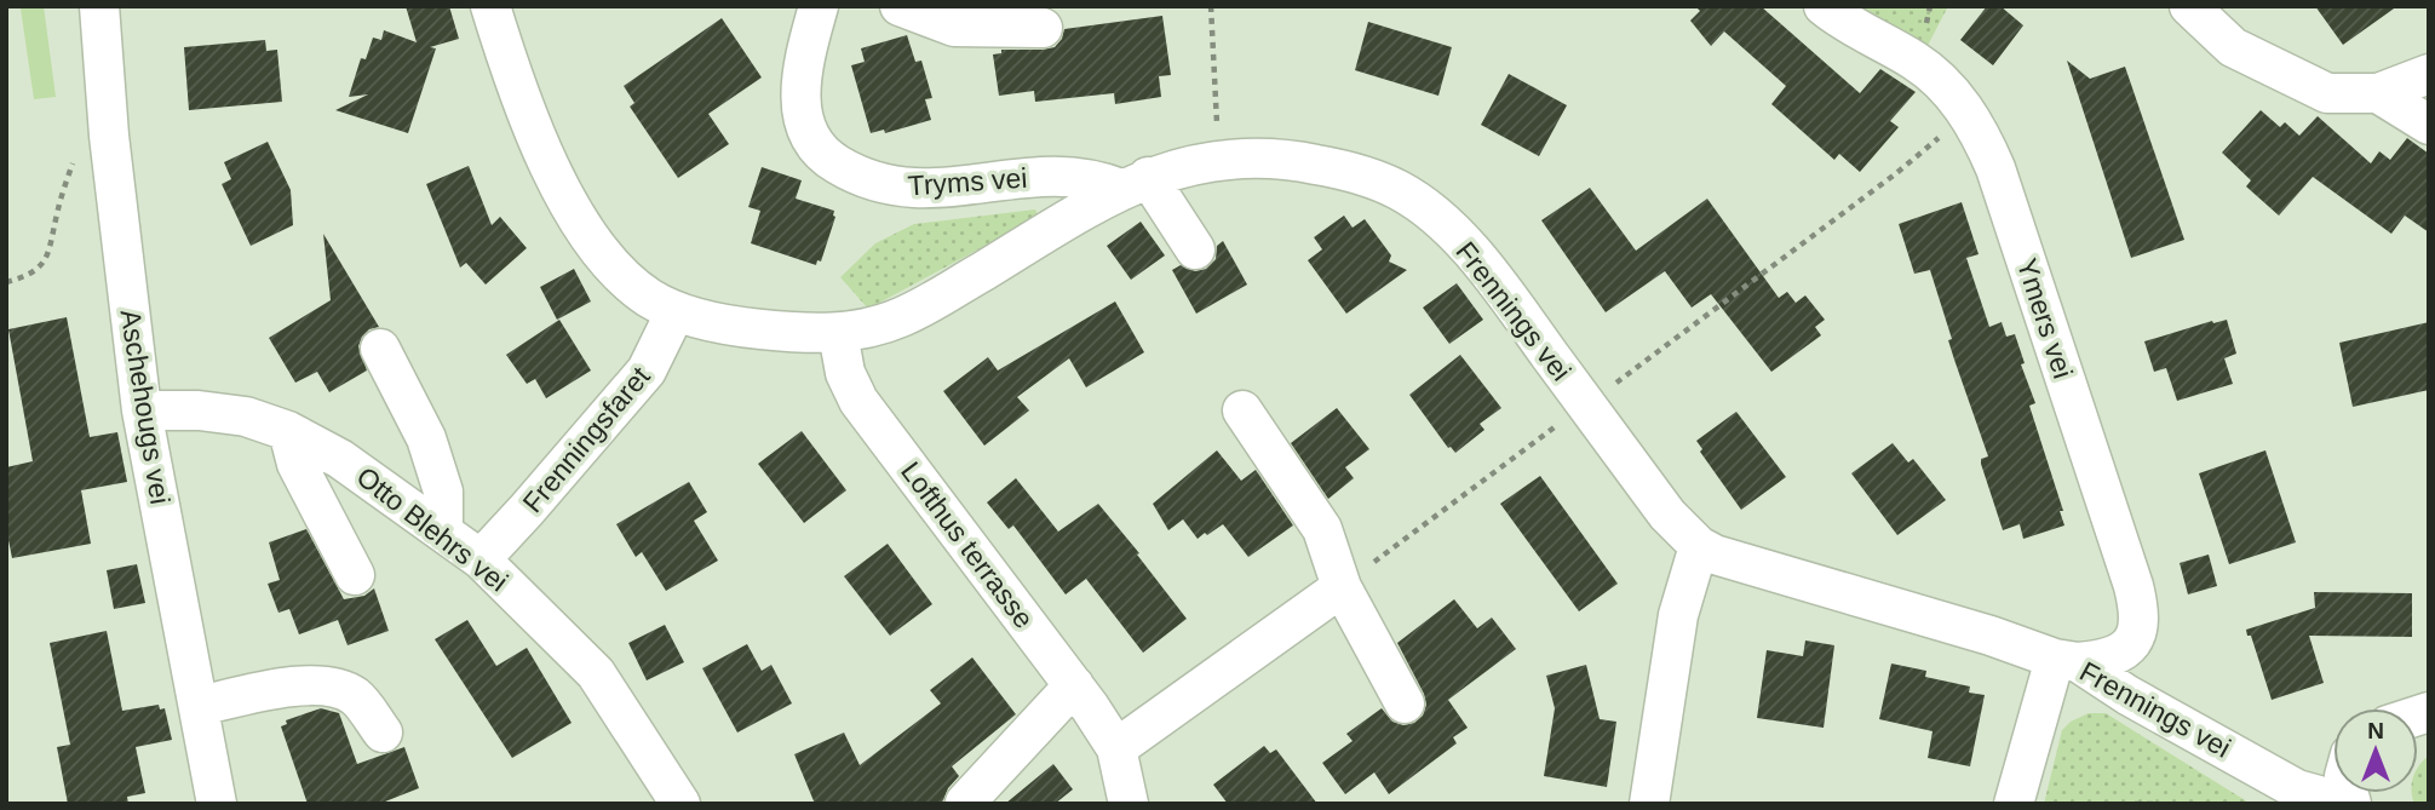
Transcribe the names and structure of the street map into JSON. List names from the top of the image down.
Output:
{
  "streets": {
    "street": [
      "Tryms vei",
      "Frennings vei",
      "Ymers vei",
      "Aschehougs vei",
      "Frenningsfaret",
      "Otto Blehrs vei",
      "Lofthus terrasse"
    ]
  },
  "crossings": [
    ["Tryms vei", "Frennings vei"],
    ["Frennings vei", "Ymers vei"],
    ["Frennings vei", "Frenningsfaret"],
    ["Frennings vei", "Lofthus terrasse"],
    ["Aschehougs vei", "Otto Blehrs vei"],
    ["Frenningsfaret", "Otto Blehrs vei"]
  ],
  "north": "top"
}
